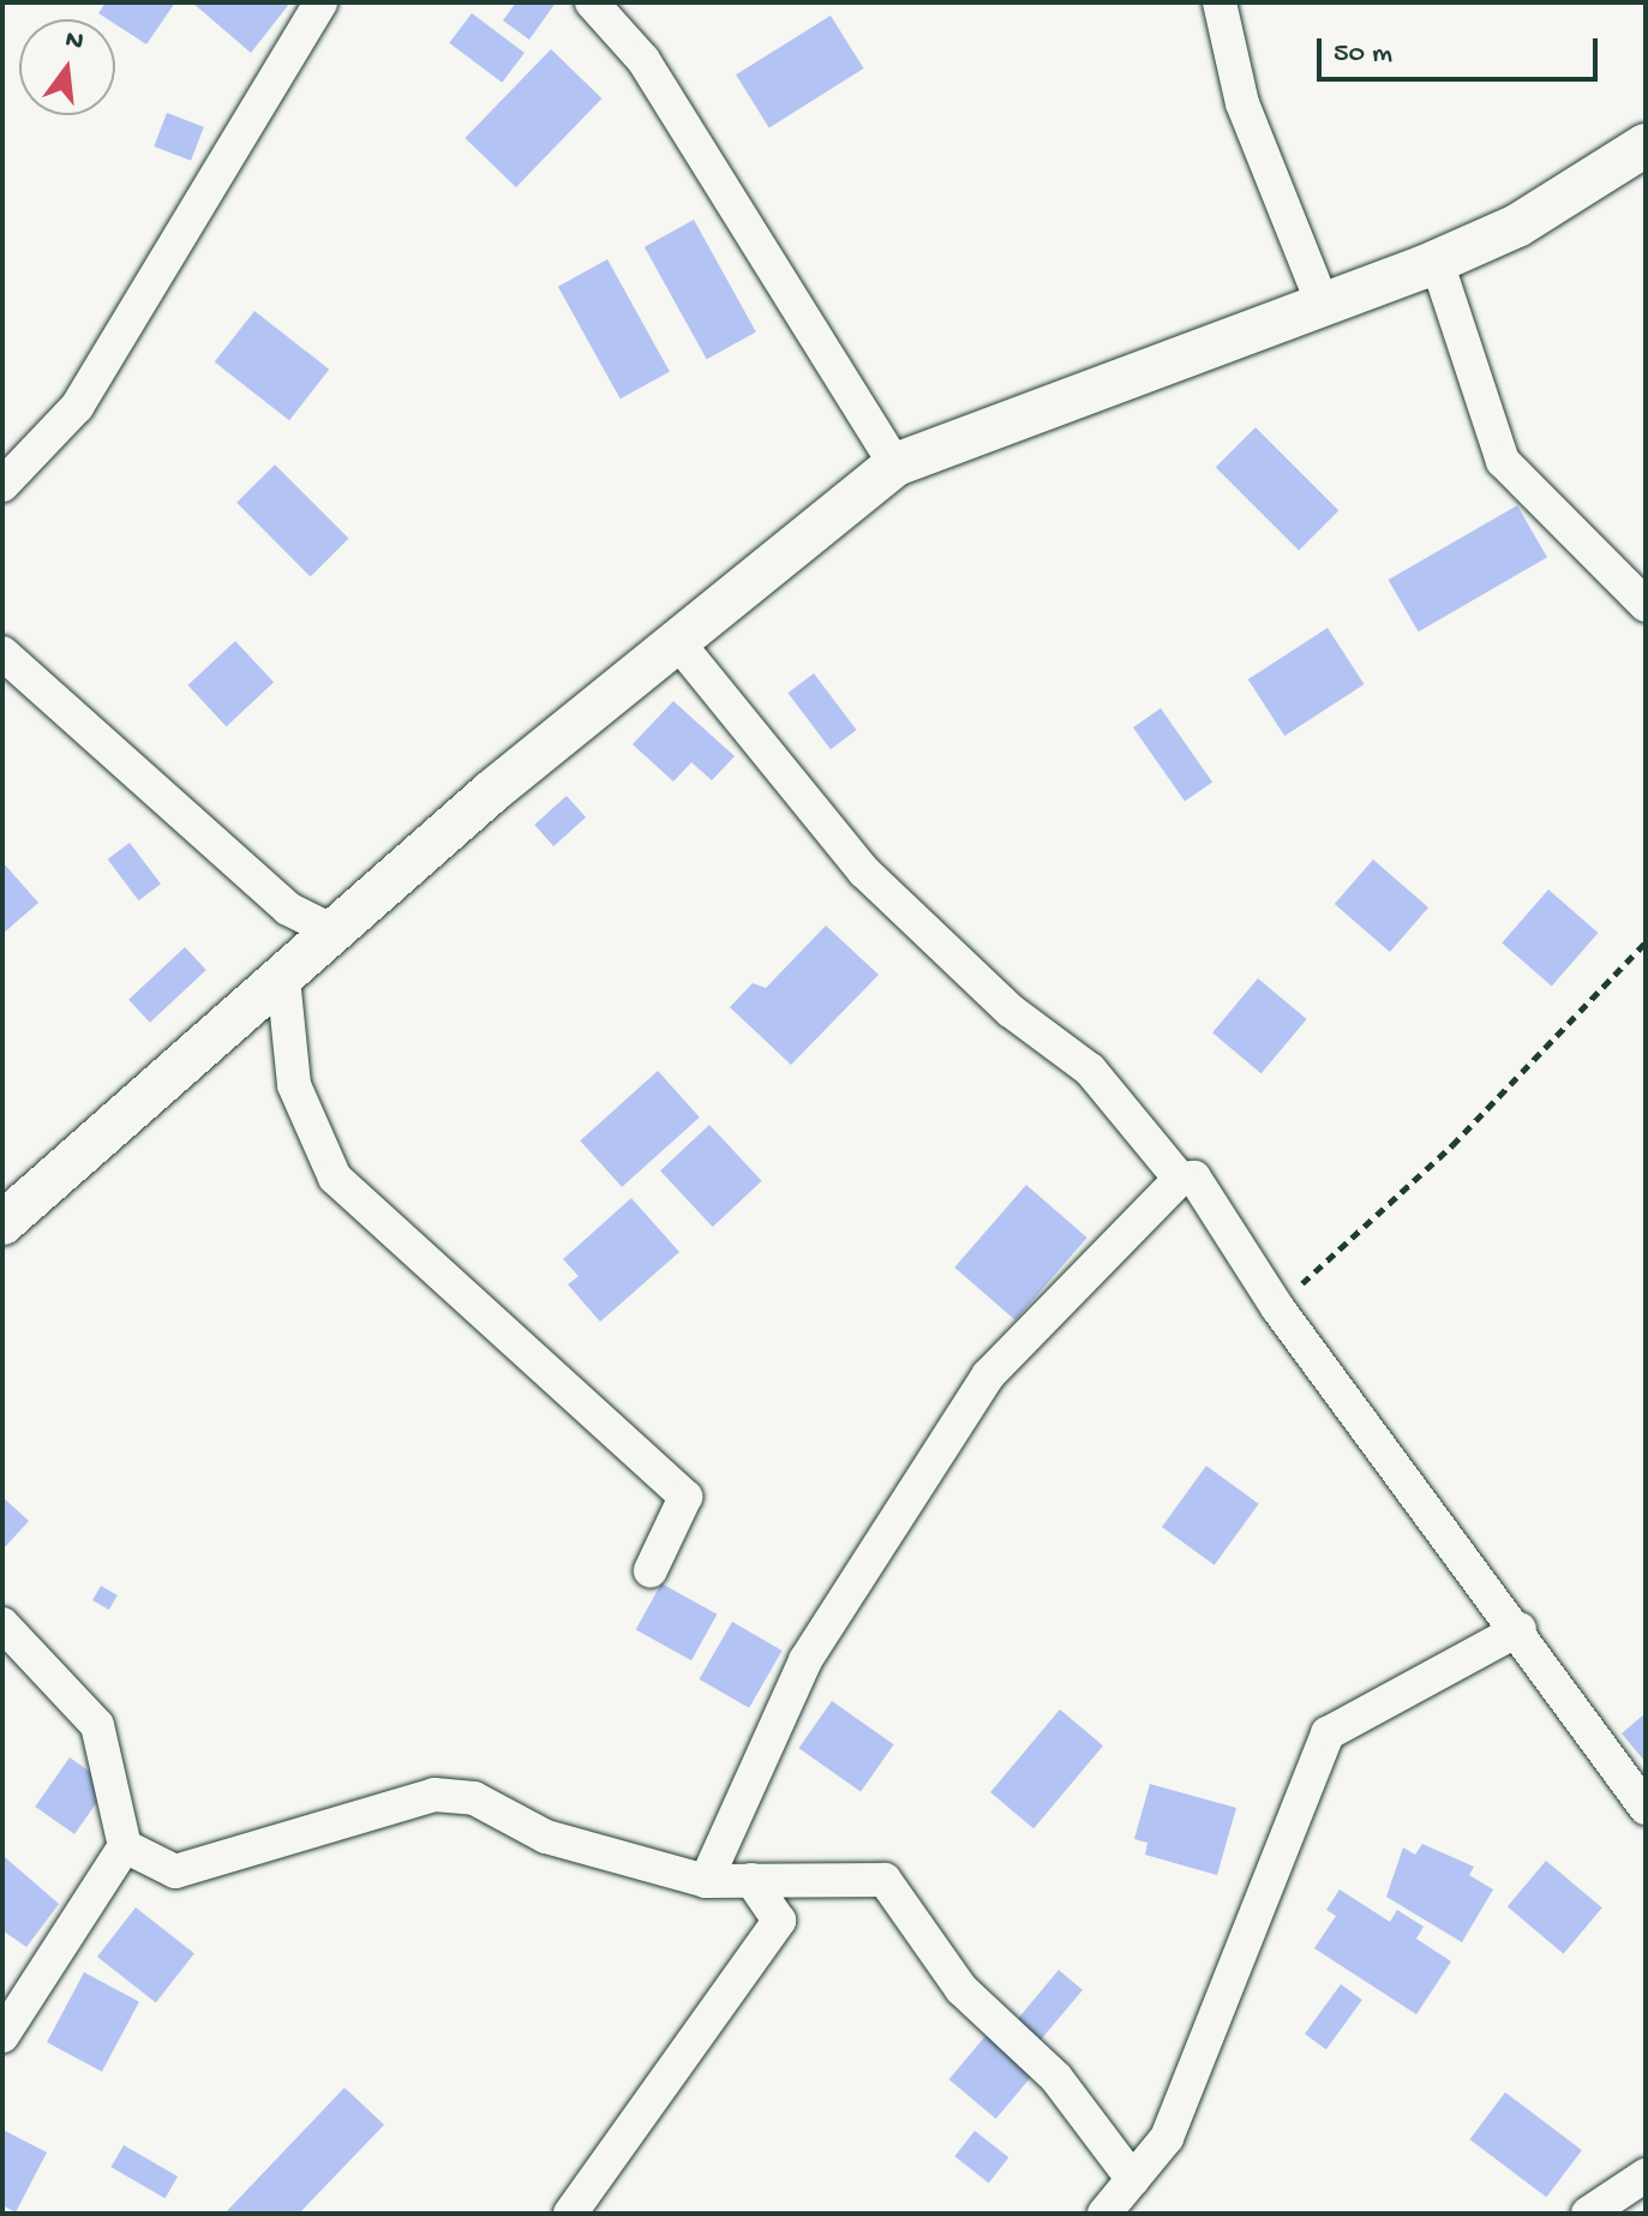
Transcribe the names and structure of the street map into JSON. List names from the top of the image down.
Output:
{
  "scale_bar": "50 m",
  "north": "top"
}
